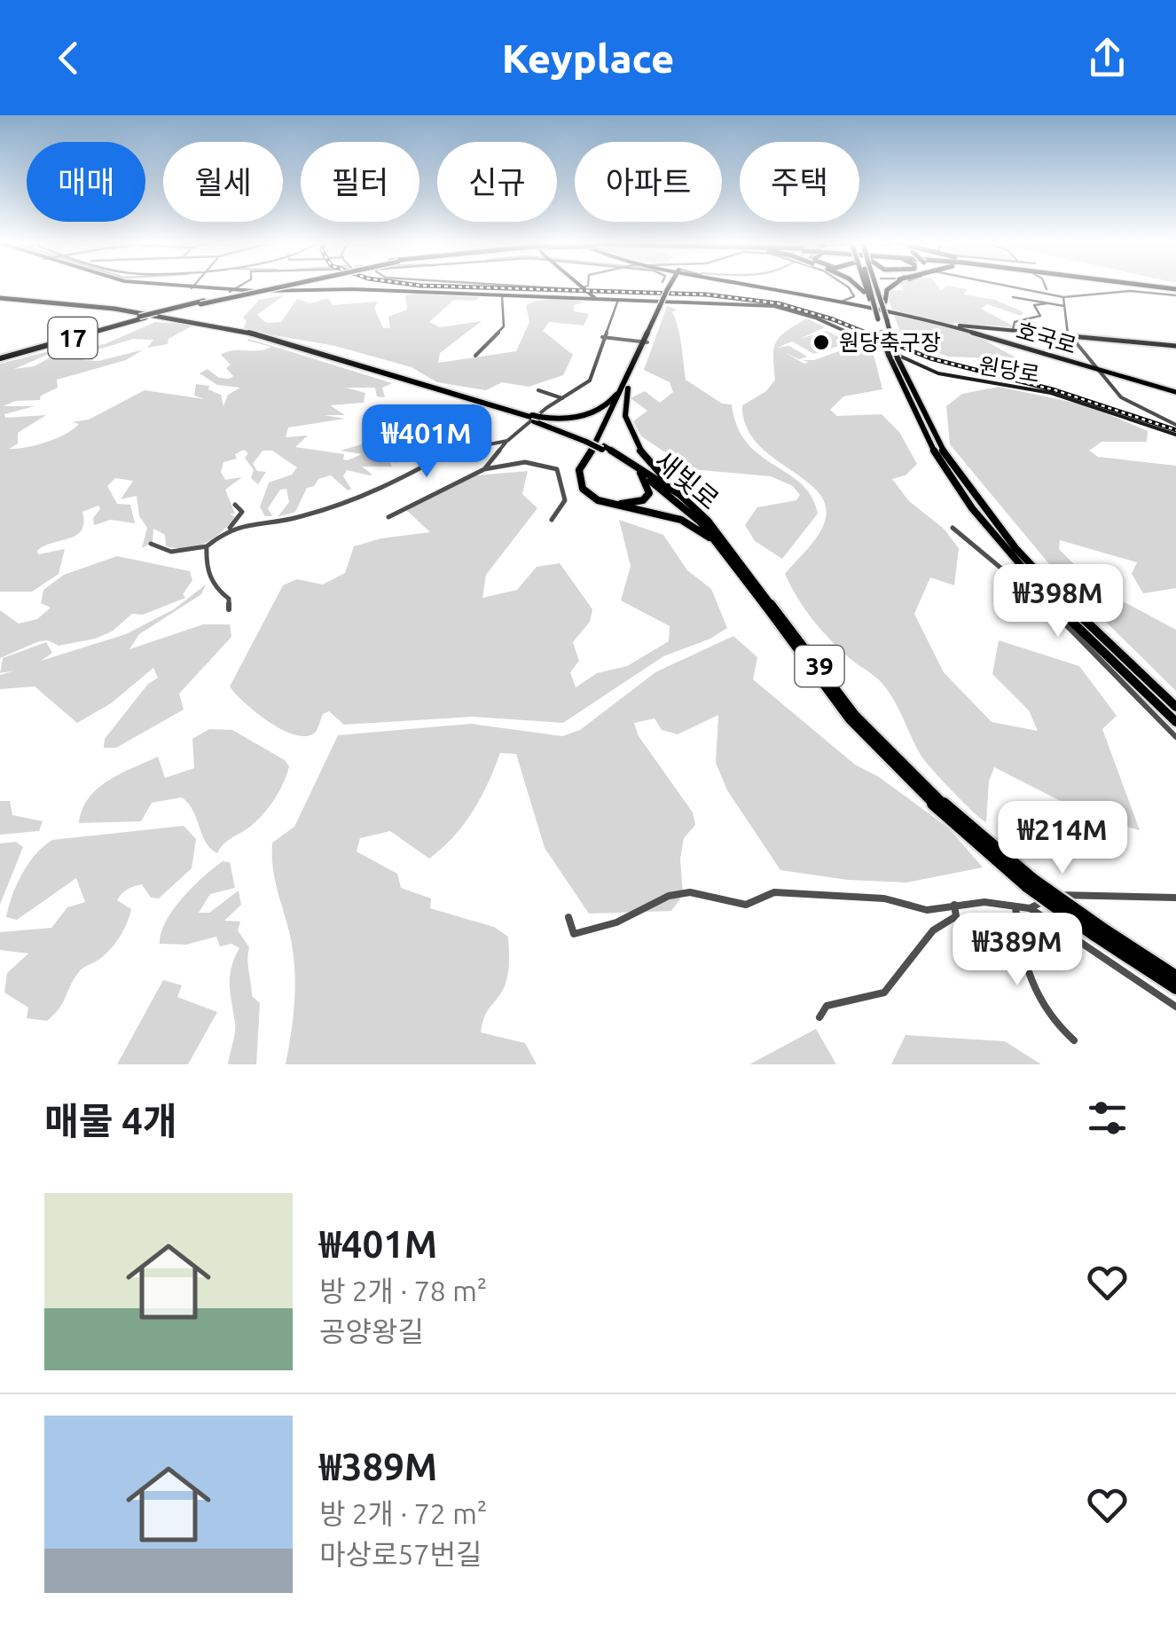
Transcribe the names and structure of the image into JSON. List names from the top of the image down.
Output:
{
  "streets": {
    "highway": ["17", "새빛로", "39"],
    "main road": ["호국로", "원당로"]
  },
  "crossings": [
    ["17", "새빛로"]
  ],
  "places": ["원당축구장"],
  "page": {
    "header": "Keyplace",
    "chip": [
      "매매",
      "월세",
      "필터",
      "신규",
      "아파트",
      "주택"
    ],
    "price": [
      "₩401M",
      "₩398M",
      "₩214M",
      "₩389M"
    ],
    "heading": "매물 4개",
    "list": [
      {
        "name": "₩401M",
        "note": "방 2개 · 78 m² · 공양왕길"
      },
      {
        "name": "₩389M",
        "note": "방 2개 · 72 m² · 마상로57번길"
      }
    ]
  }
}
